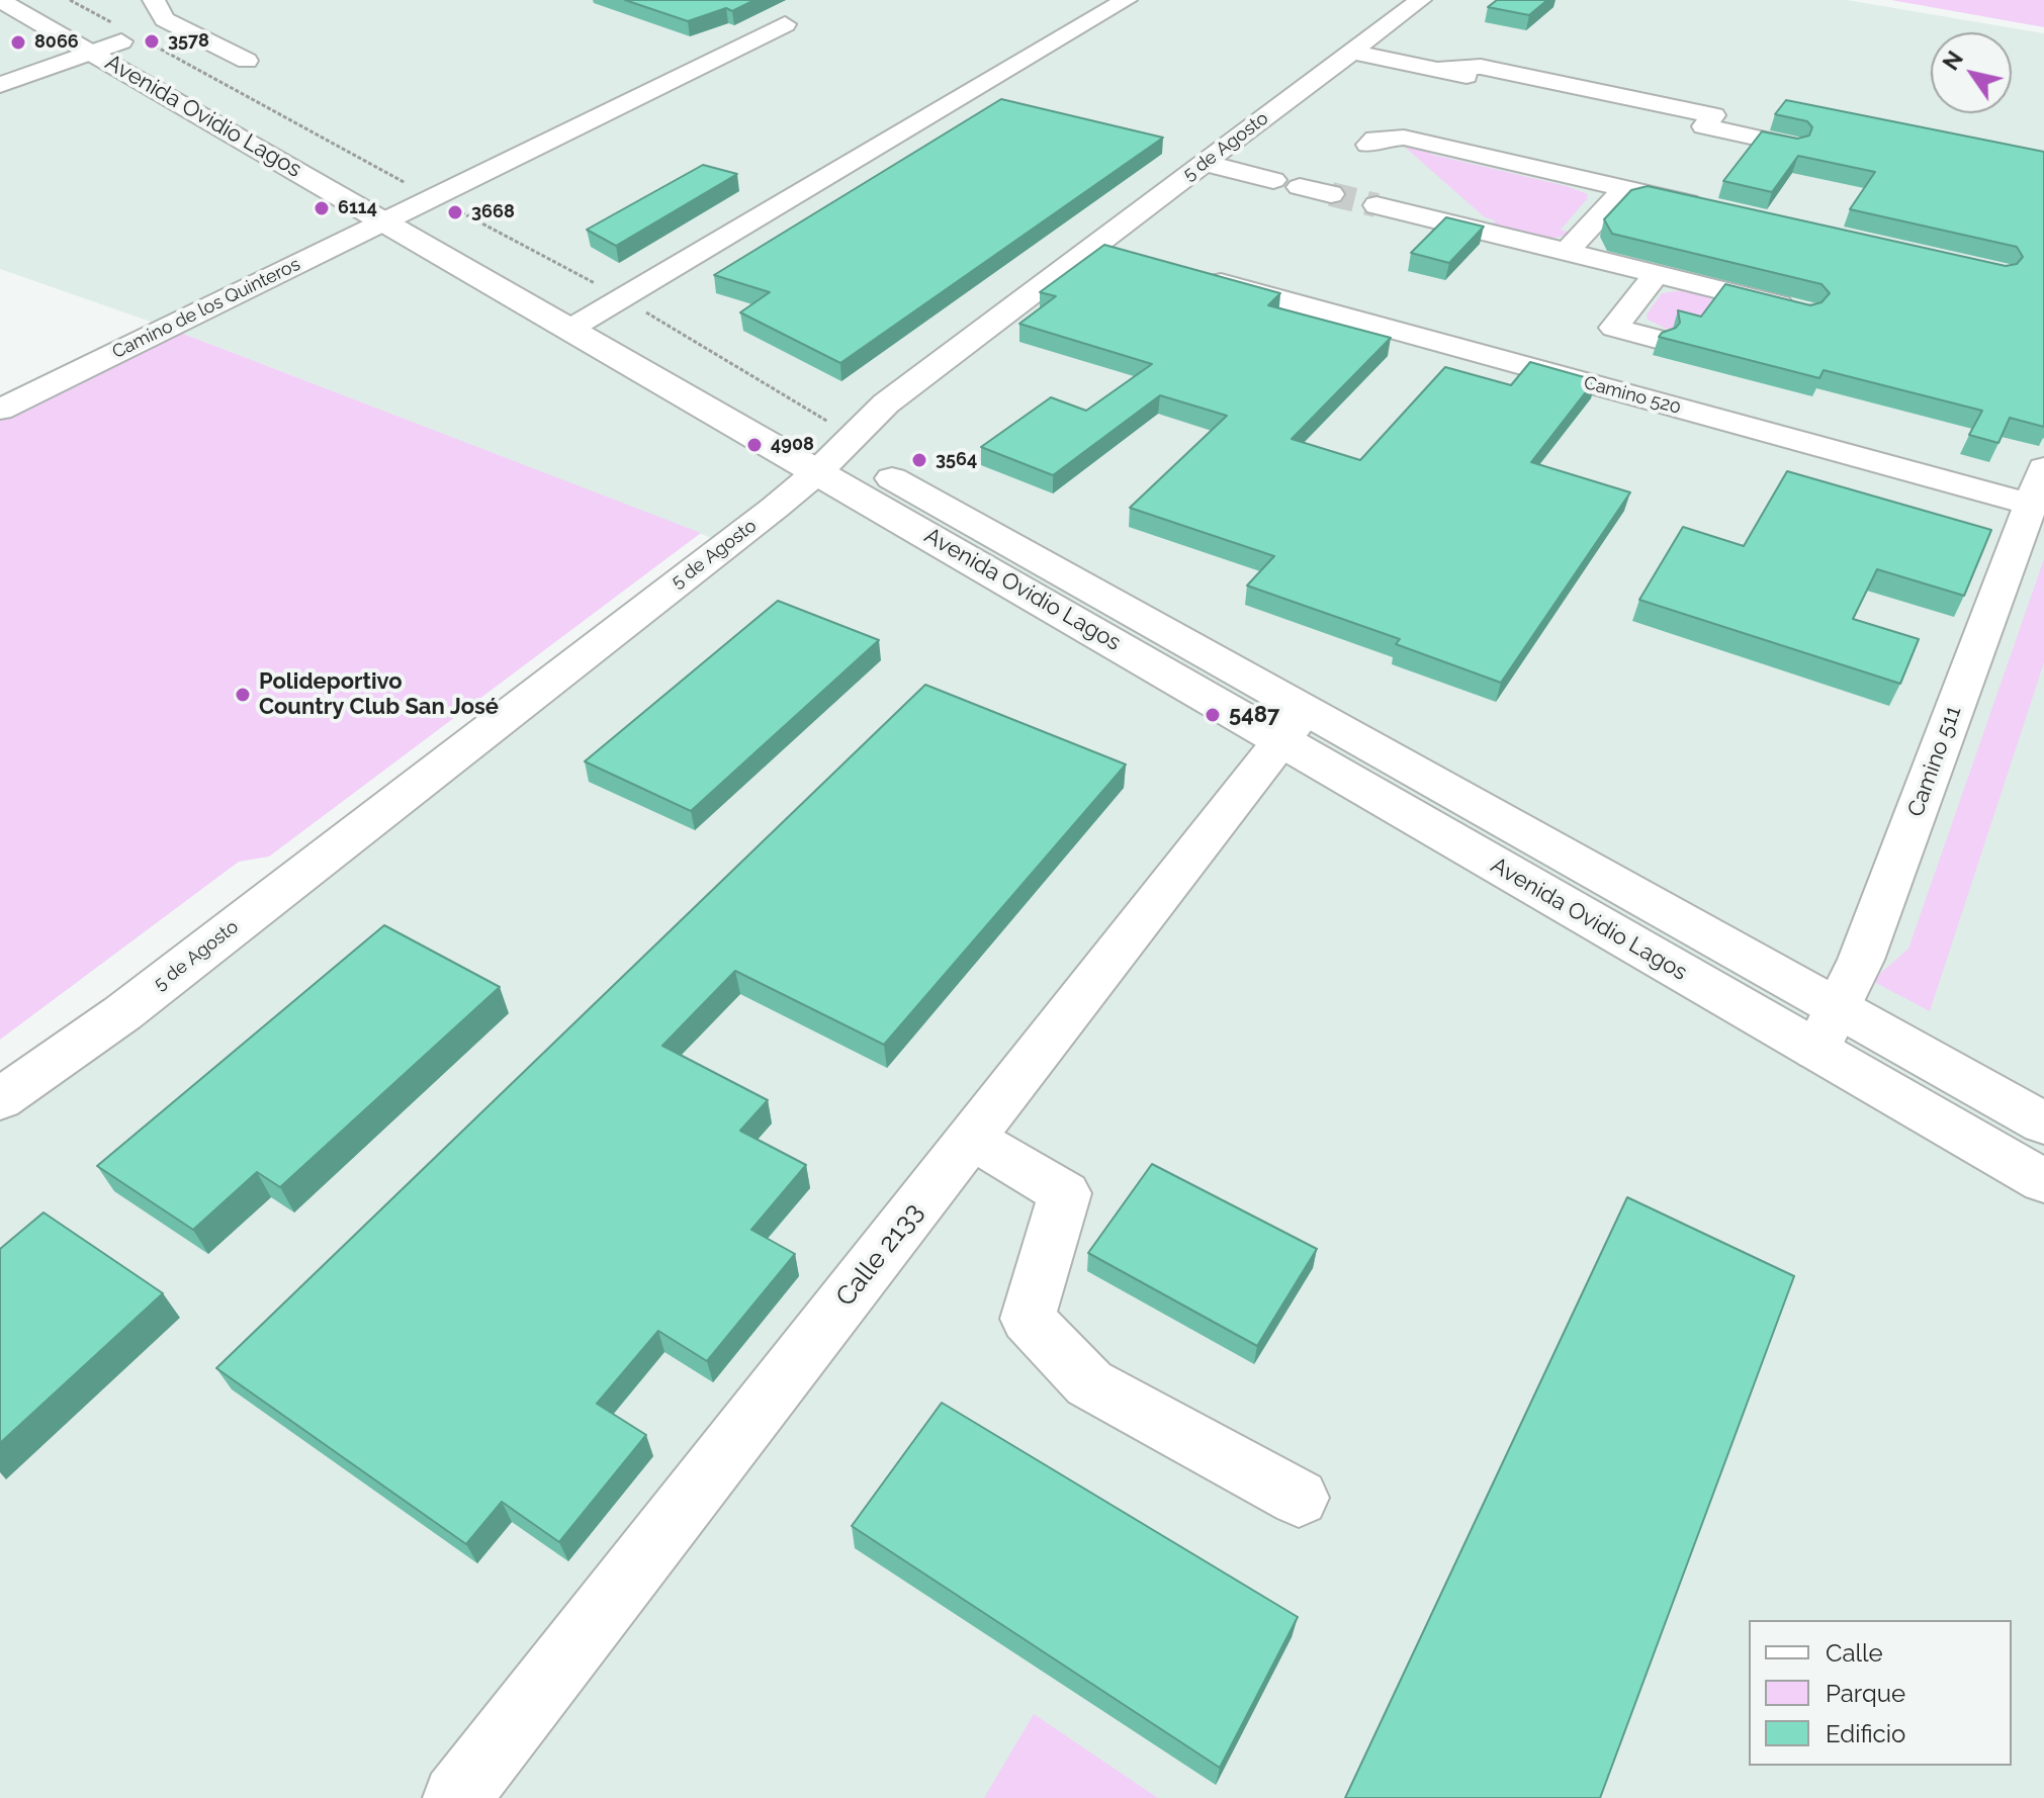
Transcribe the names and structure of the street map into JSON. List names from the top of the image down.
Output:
{
  "streets": {
    "main road": [
      "Avenida Ovidio Lagos",
      "5 de Agosto",
      "Camino de los Quinteros",
      "Camino 520",
      "Camino 511",
      "Calle 2133"
    ]
  },
  "crossings": [
    ["Avenida Ovidio Lagos", "5 de Agosto"],
    ["Avenida Ovidio Lagos", "Camino de los Quinteros"],
    ["Avenida Ovidio Lagos", "Camino 511"],
    ["Avenida Ovidio Lagos", "Calle 2133"],
    ["Camino 520", "Camino 511"]
  ],
  "places": [
    "3578",
    "8066",
    "6114",
    "3668",
    "4908",
    "3564",
    "Polideportivo Country Club San José",
    "5487"
  ],
  "legend": ["Calle", "Parque", "Edificio"],
  "north": "top left"
}
